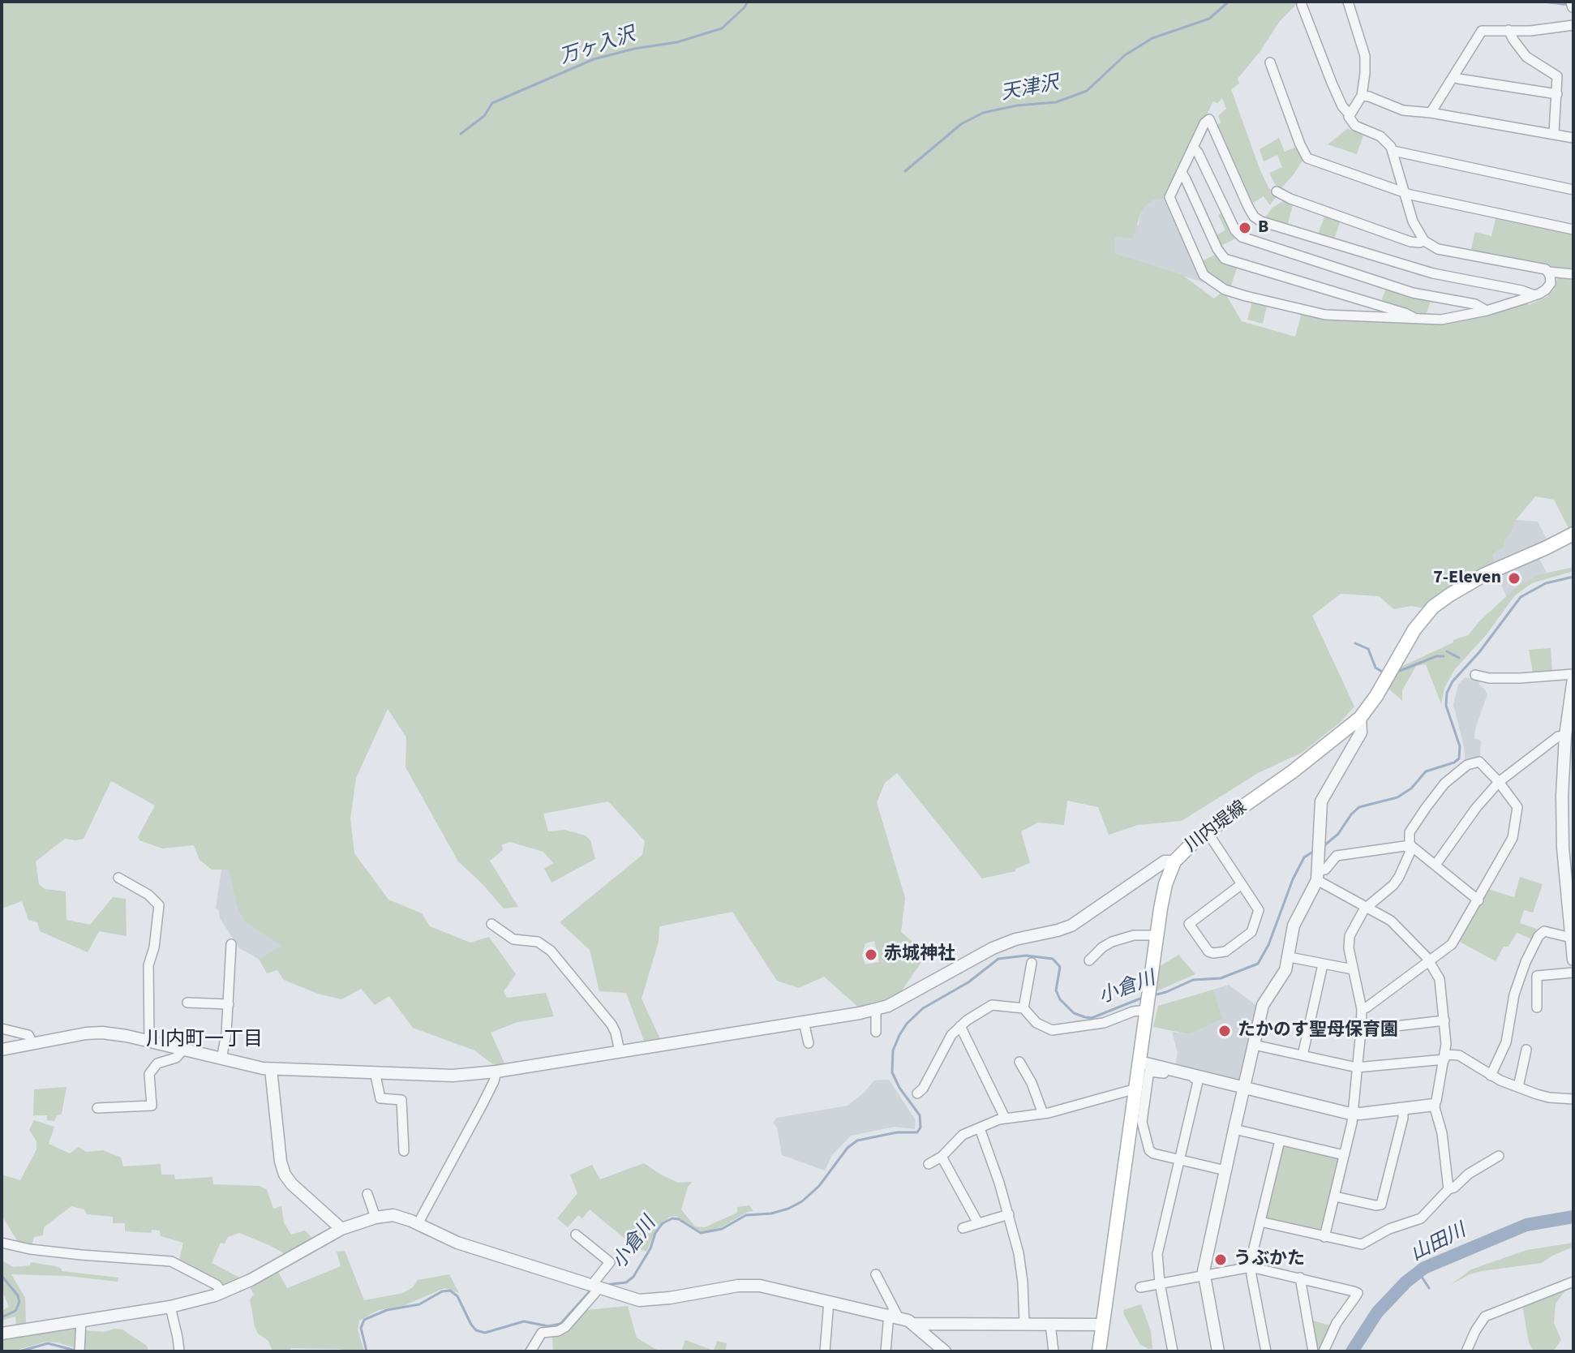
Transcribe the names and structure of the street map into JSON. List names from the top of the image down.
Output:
{
  "streets": {
    "main road": ["川内堤線"]
  },
  "districts": ["川内町一丁目"],
  "water": [
    "万ヶ入沢",
    "天津沢",
    "小倉川",
    "山田川"
  ],
  "places": [
    "B",
    "7-Eleven",
    "赤城神社",
    "たかのす聖母保育園",
    "うぶかた"
  ]
}
